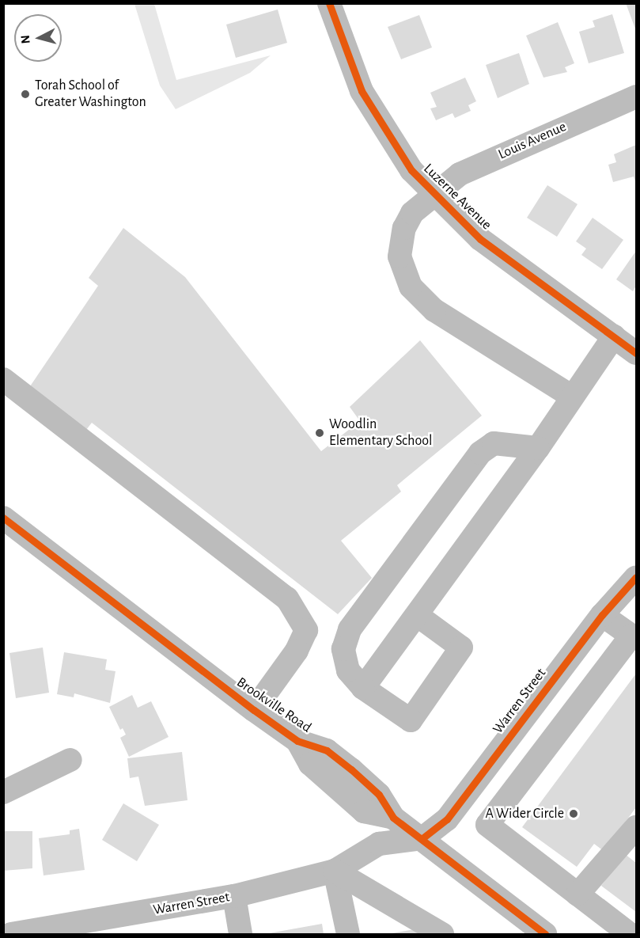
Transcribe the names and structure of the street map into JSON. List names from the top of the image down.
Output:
{
  "streets": {
    "street": [
      "Louis Avenue",
      "Luzerne Avenue",
      "Warren Street",
      "Brookville Road"
    ]
  },
  "crossings": [
    ["Louis Avenue", "Luzerne Avenue"],
    ["Warren Street", "Brookville Road"]
  ],
  "places": ["Torah School of Greater Washington", "Woodlin Elementary School", "A Wider Circle"],
  "north": "left"
}
